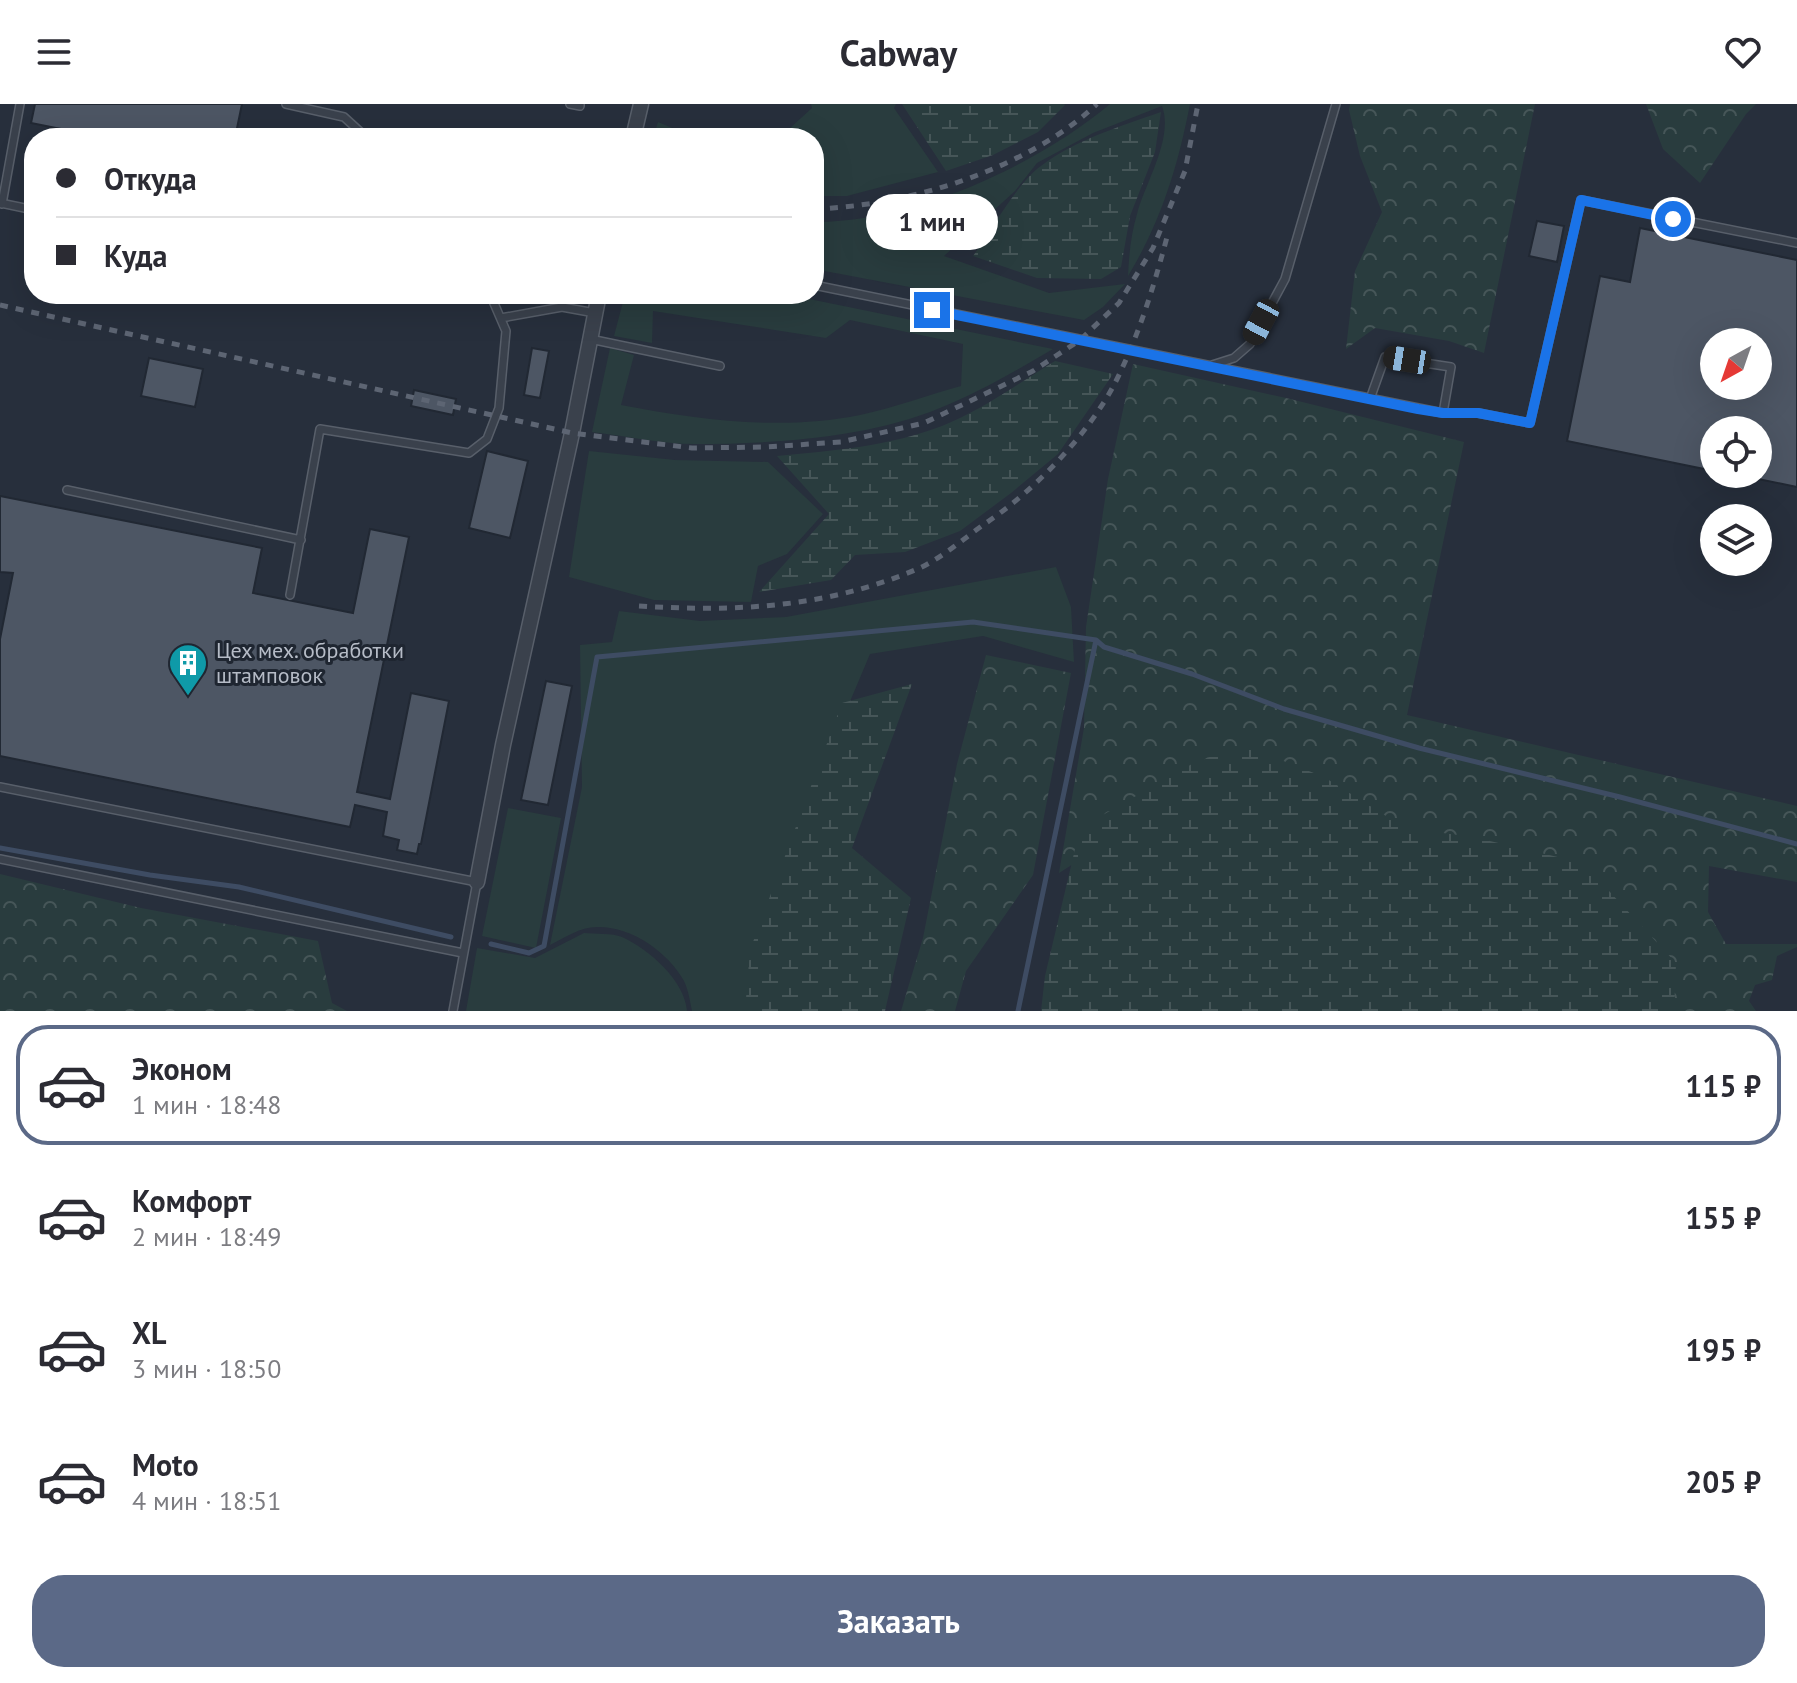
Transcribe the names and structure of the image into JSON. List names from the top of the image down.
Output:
{
  "places": {
    "building": ["Цех мех. обработки штамповок"]
  },
  "north": "bottom left",
  "page": {
    "header": "Cabway",
    "banner": ["Откуда", "Куда"],
    "bubble": "1 мин",
    "list": [
      {
        "name": "Эконом",
        "note": "1 мин · 18:48",
        "value": "115 ₽"
      },
      {
        "name": "Комфорт",
        "note": "2 мин · 18:49",
        "value": "155 ₽"
      },
      {
        "name": "XL",
        "note": "3 мин · 18:50",
        "value": "195 ₽"
      },
      {
        "name": "Moto",
        "note": "4 мин · 18:51",
        "value": "205 ₽"
      }
    ],
    "buttons": "Заказать"
  }
}
